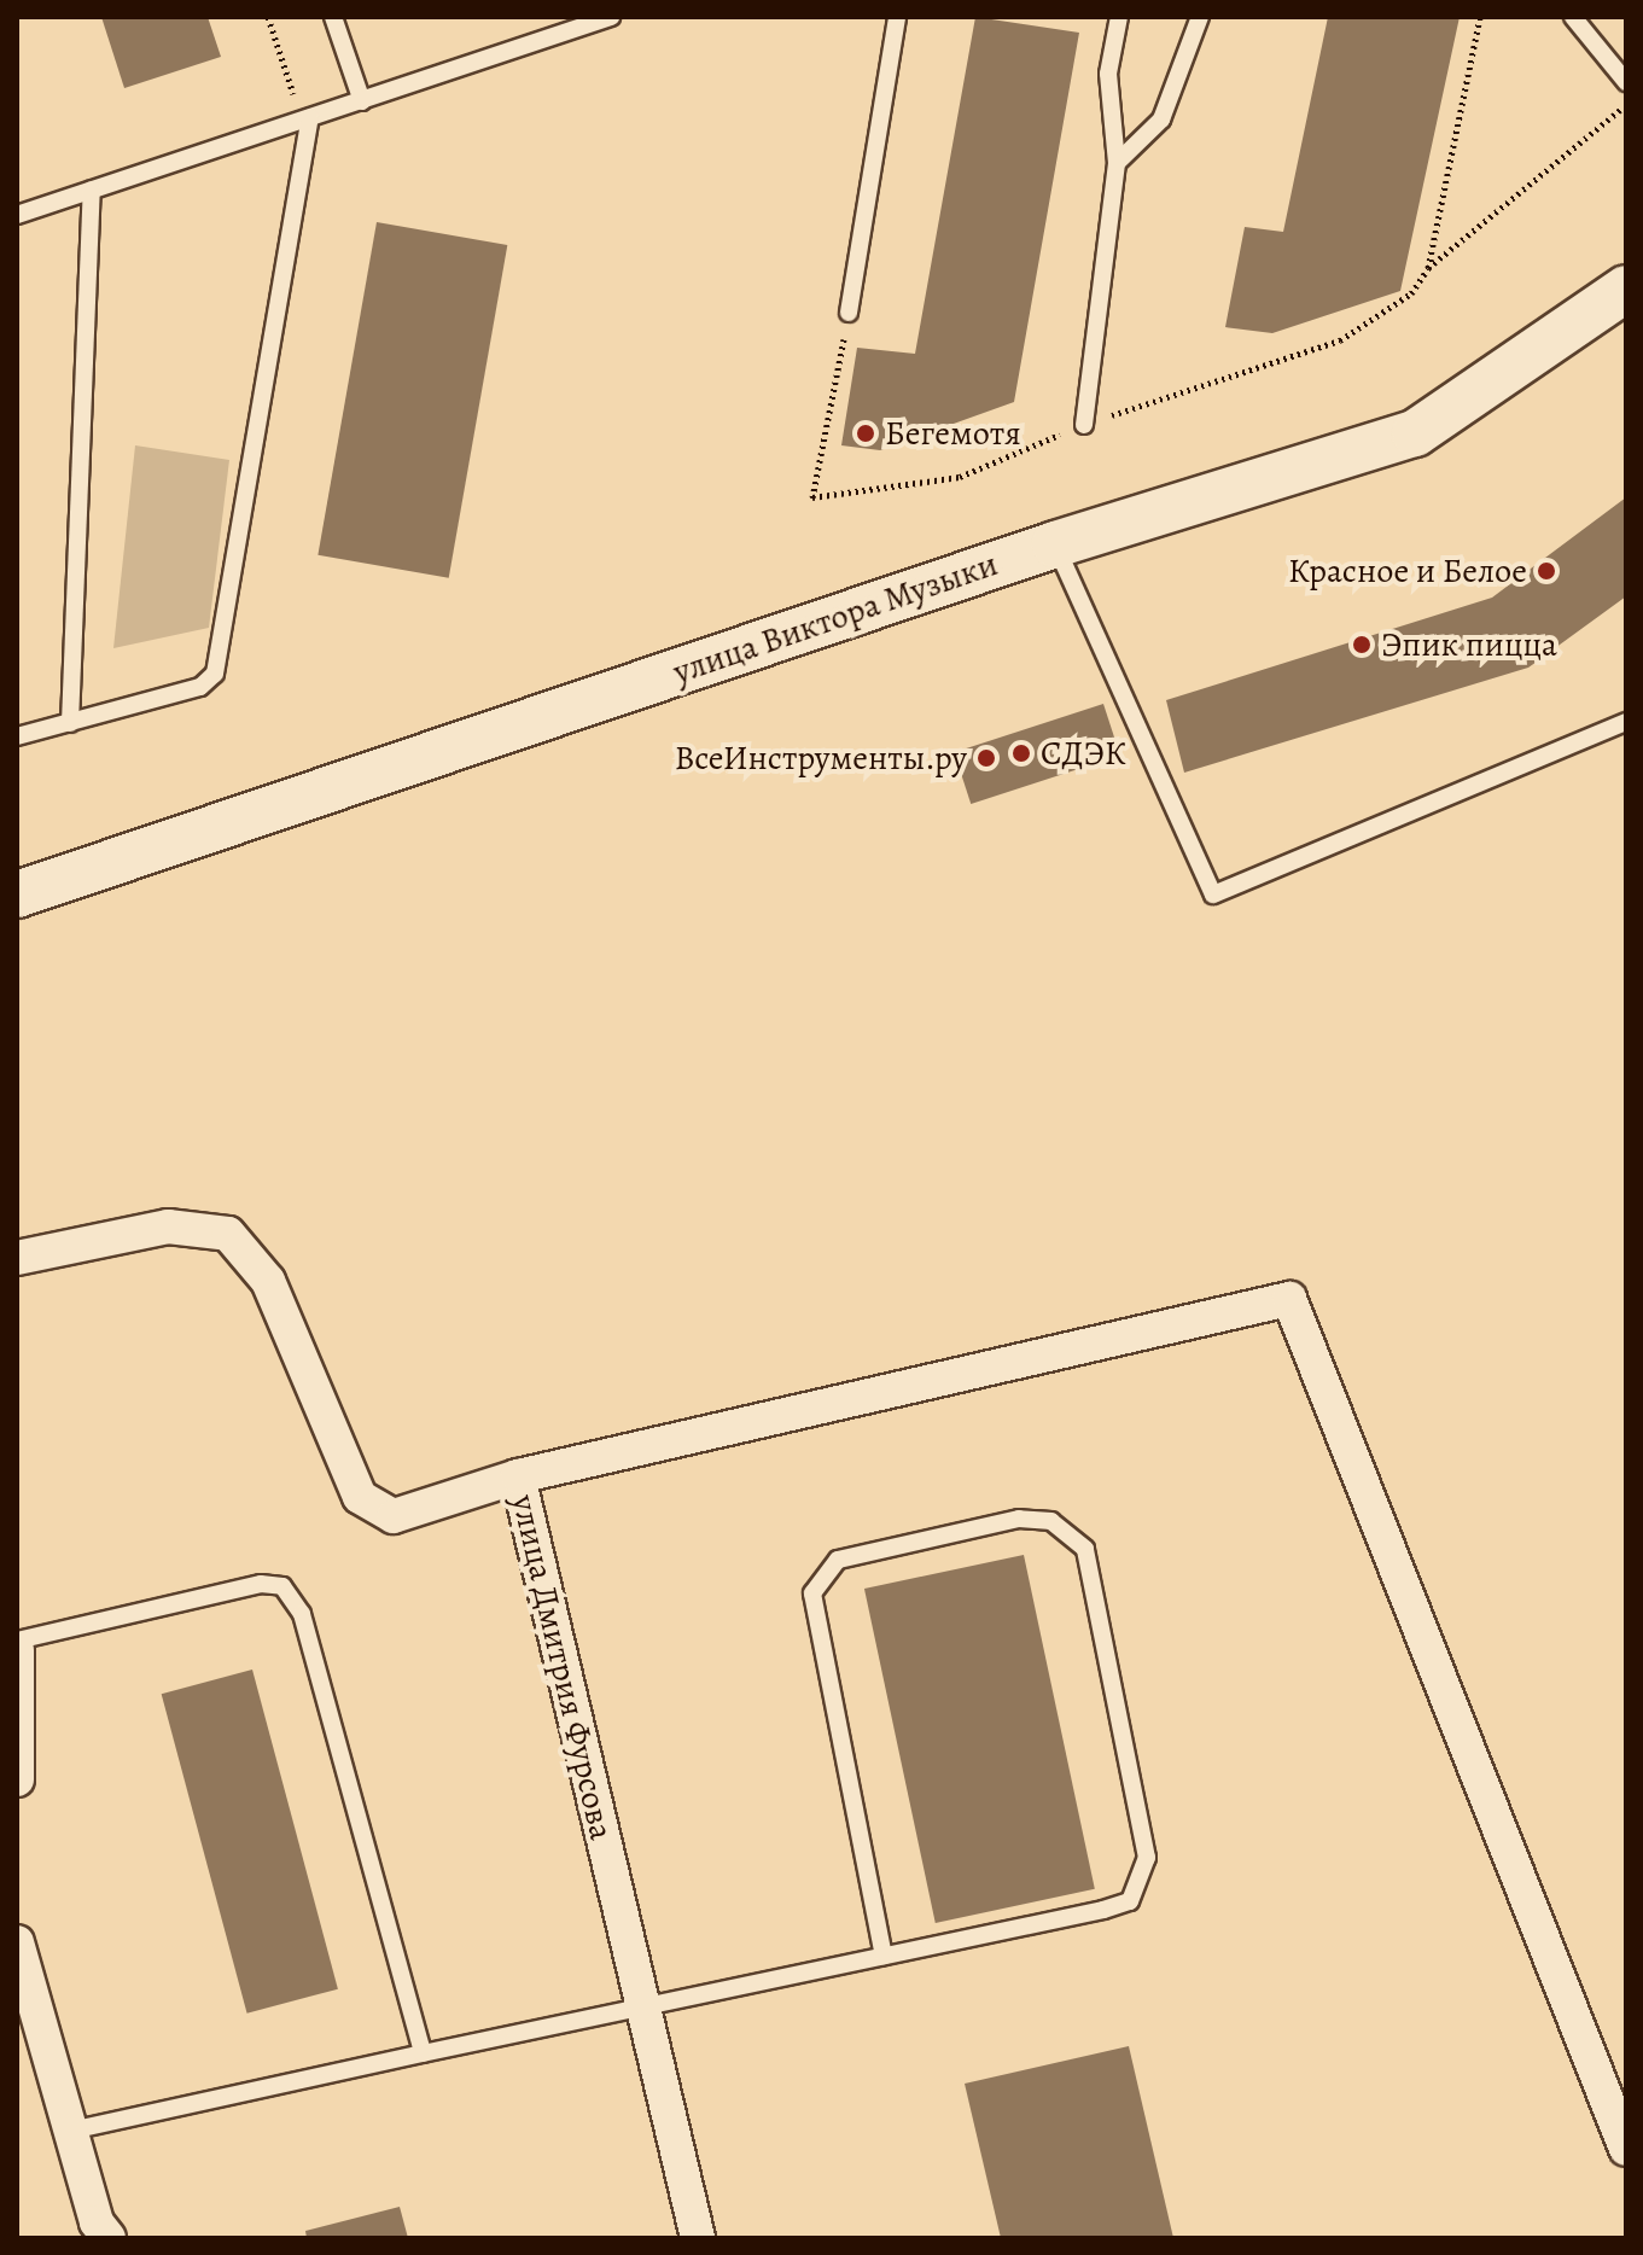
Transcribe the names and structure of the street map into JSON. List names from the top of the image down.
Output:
{
  "streets": {
    "street": ["улица Виктора Музыки", "улица Дмитрия Фурсова"]
  },
  "places": [
    "Бегемотя",
    "Красное и Белое",
    "Эпик пицца",
    "СДЭК",
    "ВсеИнструменты.ру"
  ]
}
